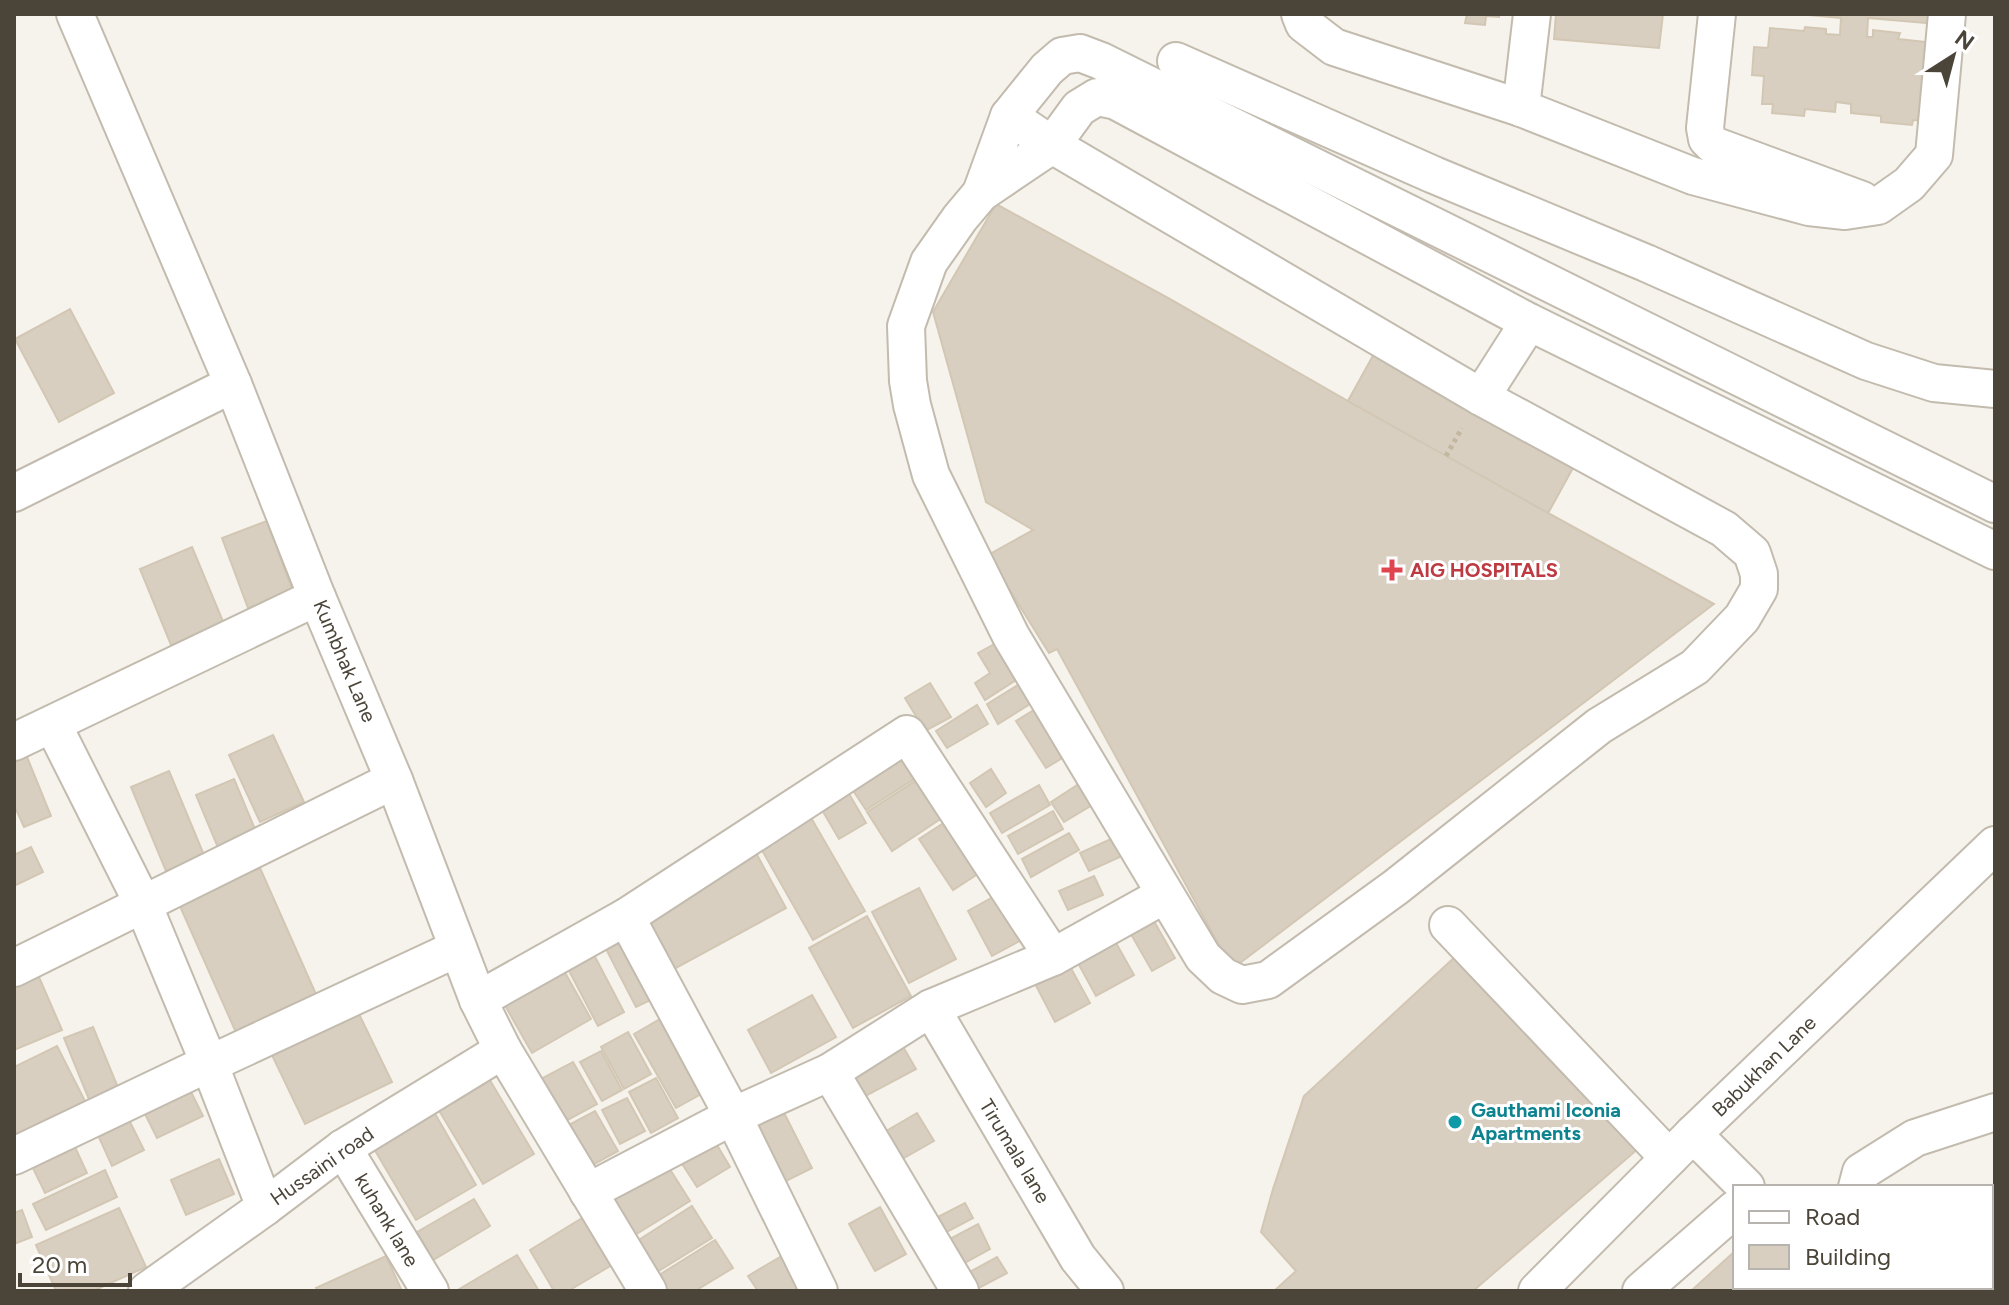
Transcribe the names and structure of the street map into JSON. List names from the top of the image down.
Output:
{
  "streets": {
    "street": [
      "Kumbhak Lane",
      "Babukhan Lane",
      "Tirumala lane",
      "Hussaini road",
      "kuhank lane"
    ]
  },
  "crossings": [
    ["Kumbhak Lane", "Hussaini road"],
    ["Hussaini road", "kuhank lane"]
  ],
  "places": {
    "health": ["AIG HOSPITALS"],
    "other": ["Gauthami Iconia Apartments"]
  },
  "legend": ["Road", "Building"],
  "scale_bar": "20 m",
  "north": "top right"
}
